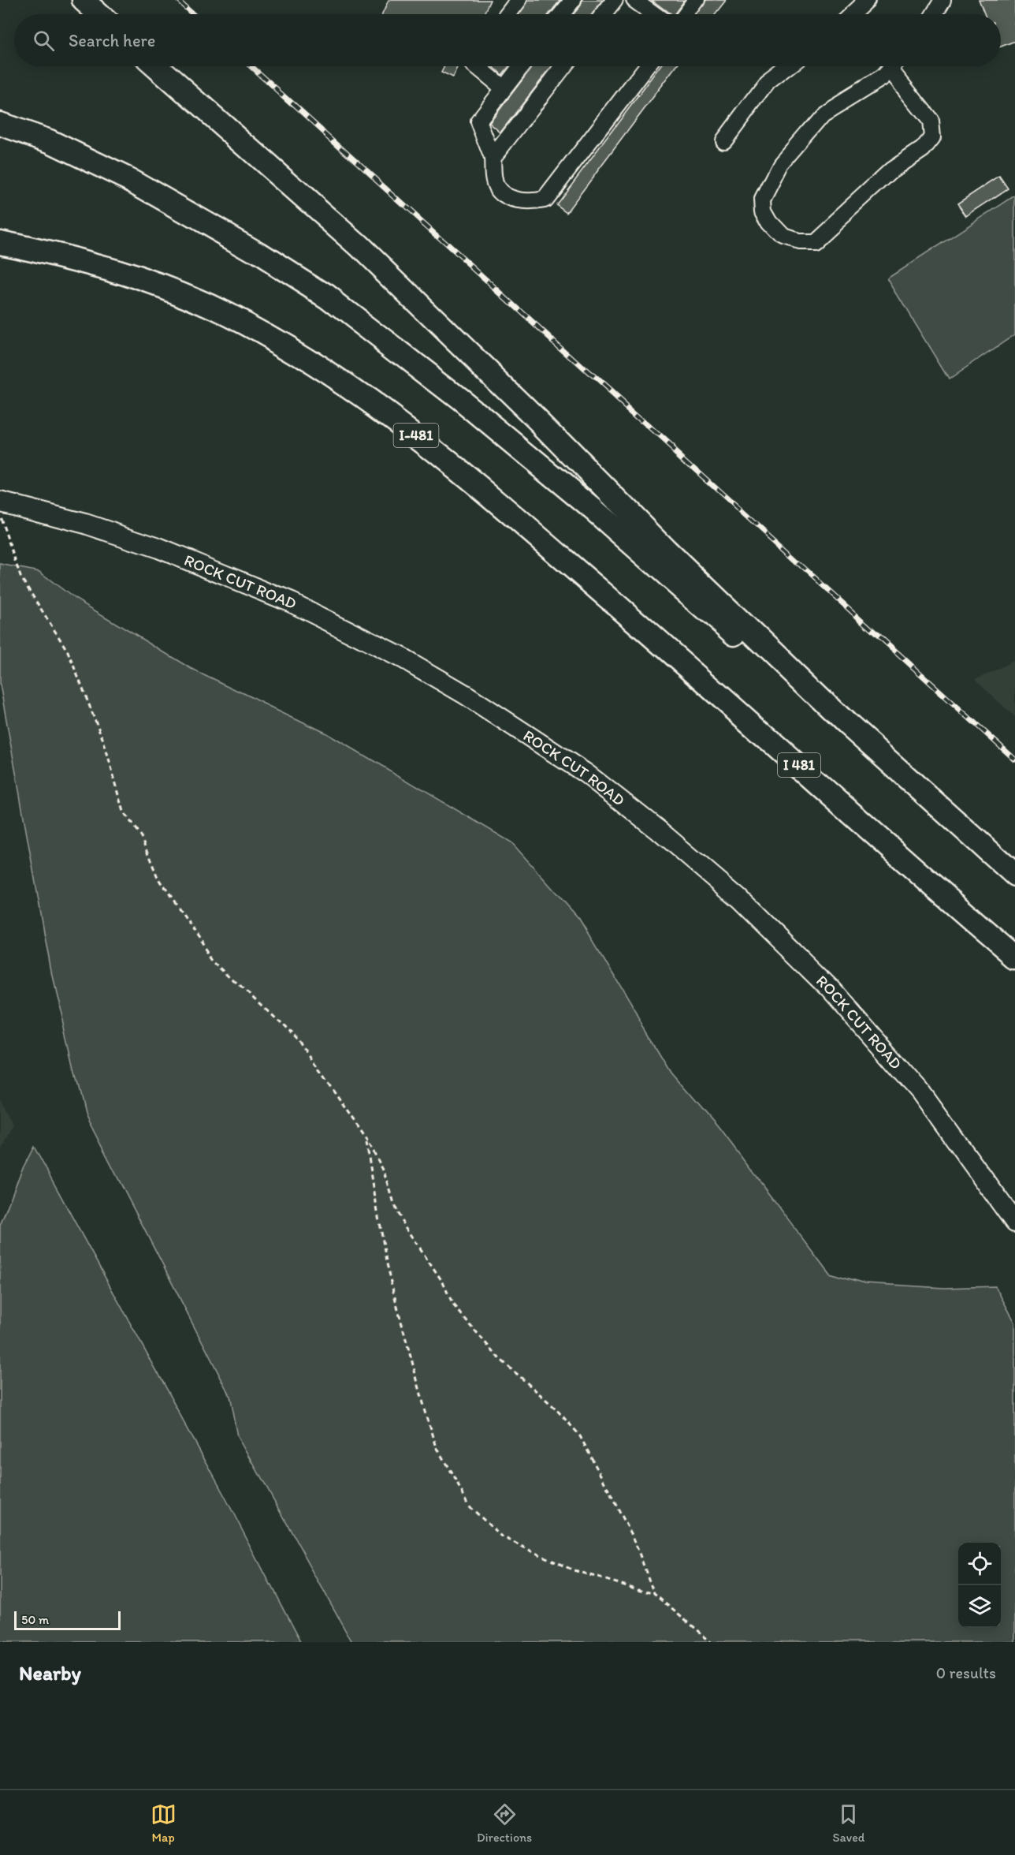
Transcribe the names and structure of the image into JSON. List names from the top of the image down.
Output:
{
  "streets": {
    "highway": ["I-481", "I 481"],
    "main road": ["ROCK CUT ROAD"]
  },
  "crossings": [
    ["I-481", "I 481"]
  ],
  "scale_bar": "50 m",
  "page": {
    "search": "Search here",
    "scale": "50 m",
    "heading": ["Nearby", "0 results"],
    "nav": ["Map", "Directions", "Saved"]
  }
}
